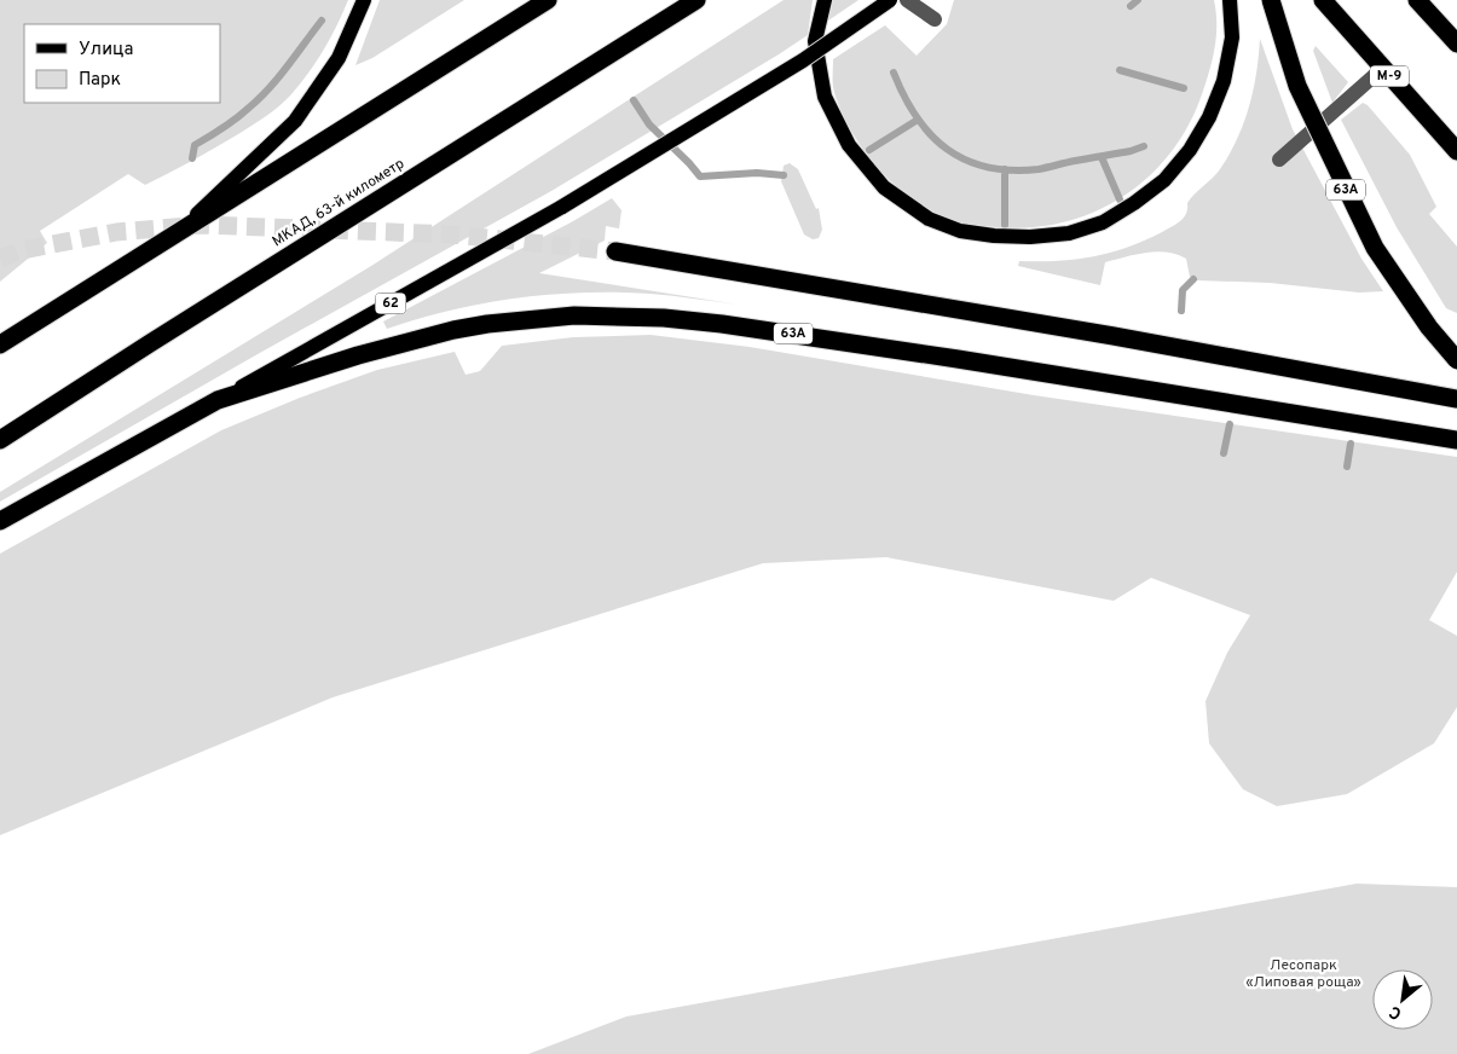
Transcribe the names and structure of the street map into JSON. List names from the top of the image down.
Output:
{
  "streets": {
    "highway": ["М-9", "63A", "МКАД, 63-й километр"],
    "main road": ["62"]
  },
  "crossings": [
    ["63A", "62"]
  ],
  "parks": ["Лесопарк «Липовая роща»"],
  "legend": ["Улица", "Парк"],
  "north": "bottom left"
}
